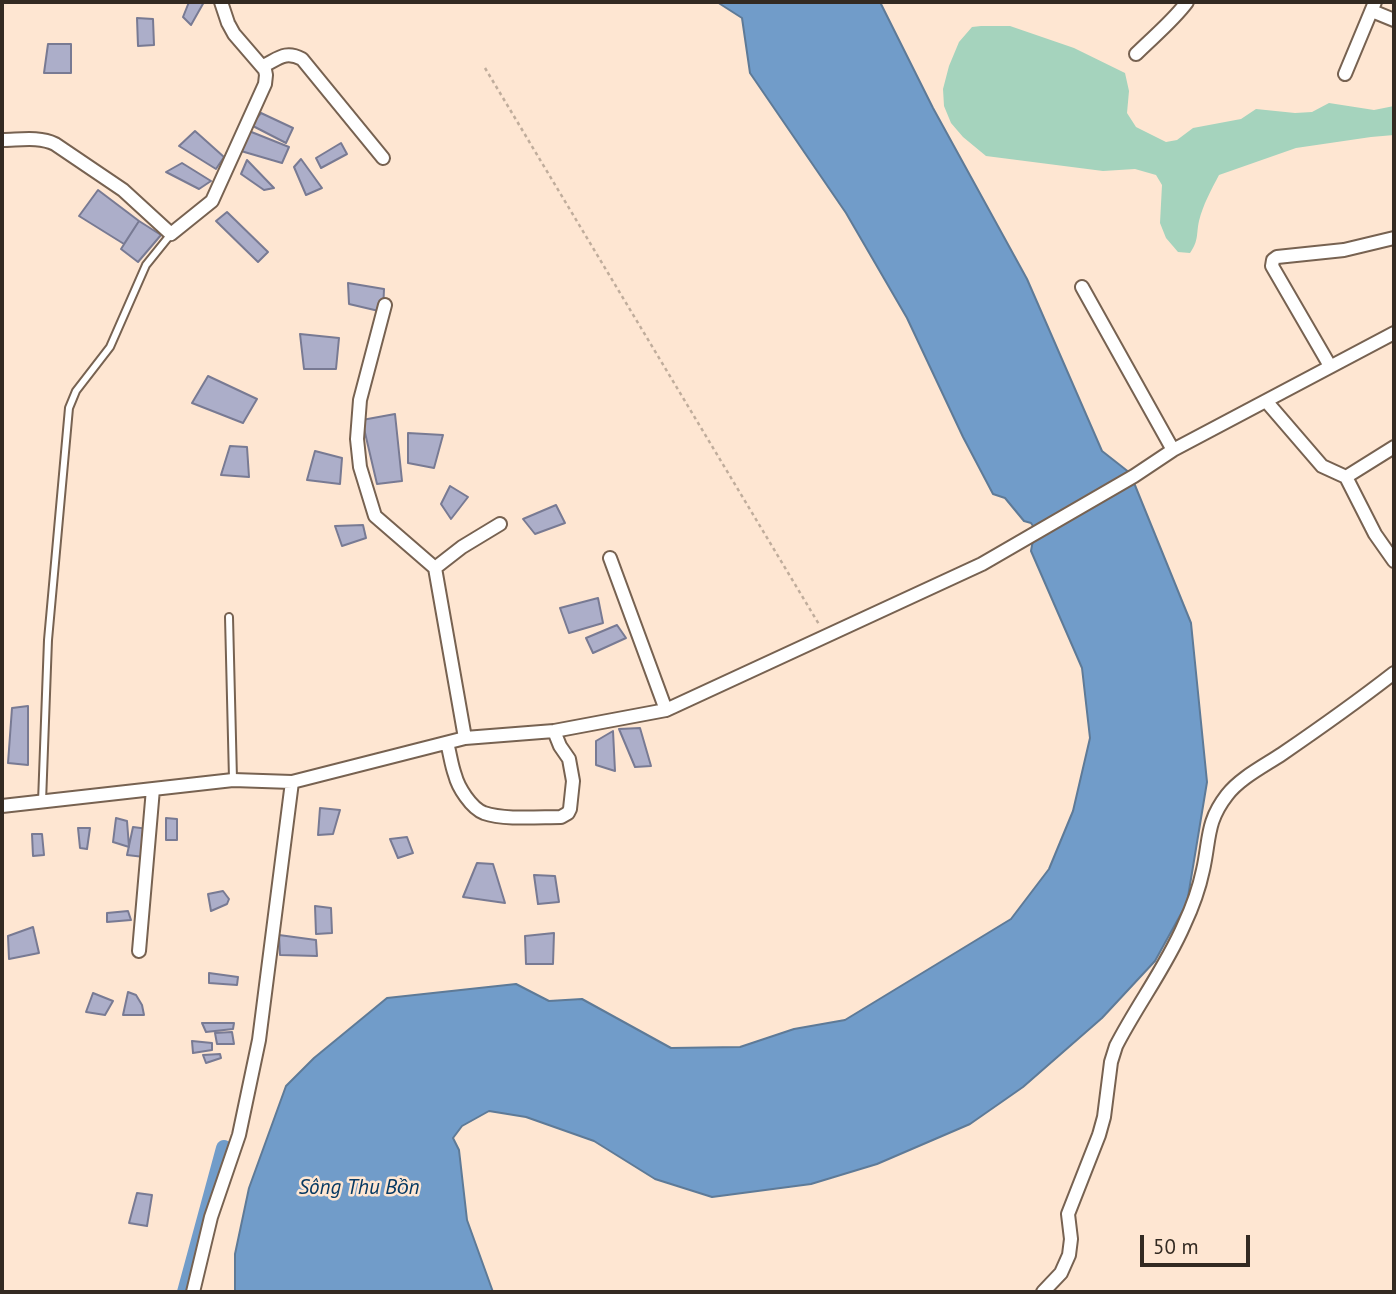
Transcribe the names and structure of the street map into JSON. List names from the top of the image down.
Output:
{
  "water": ["Sông Thu Bồn"],
  "scale_bar": "50 m"
}
